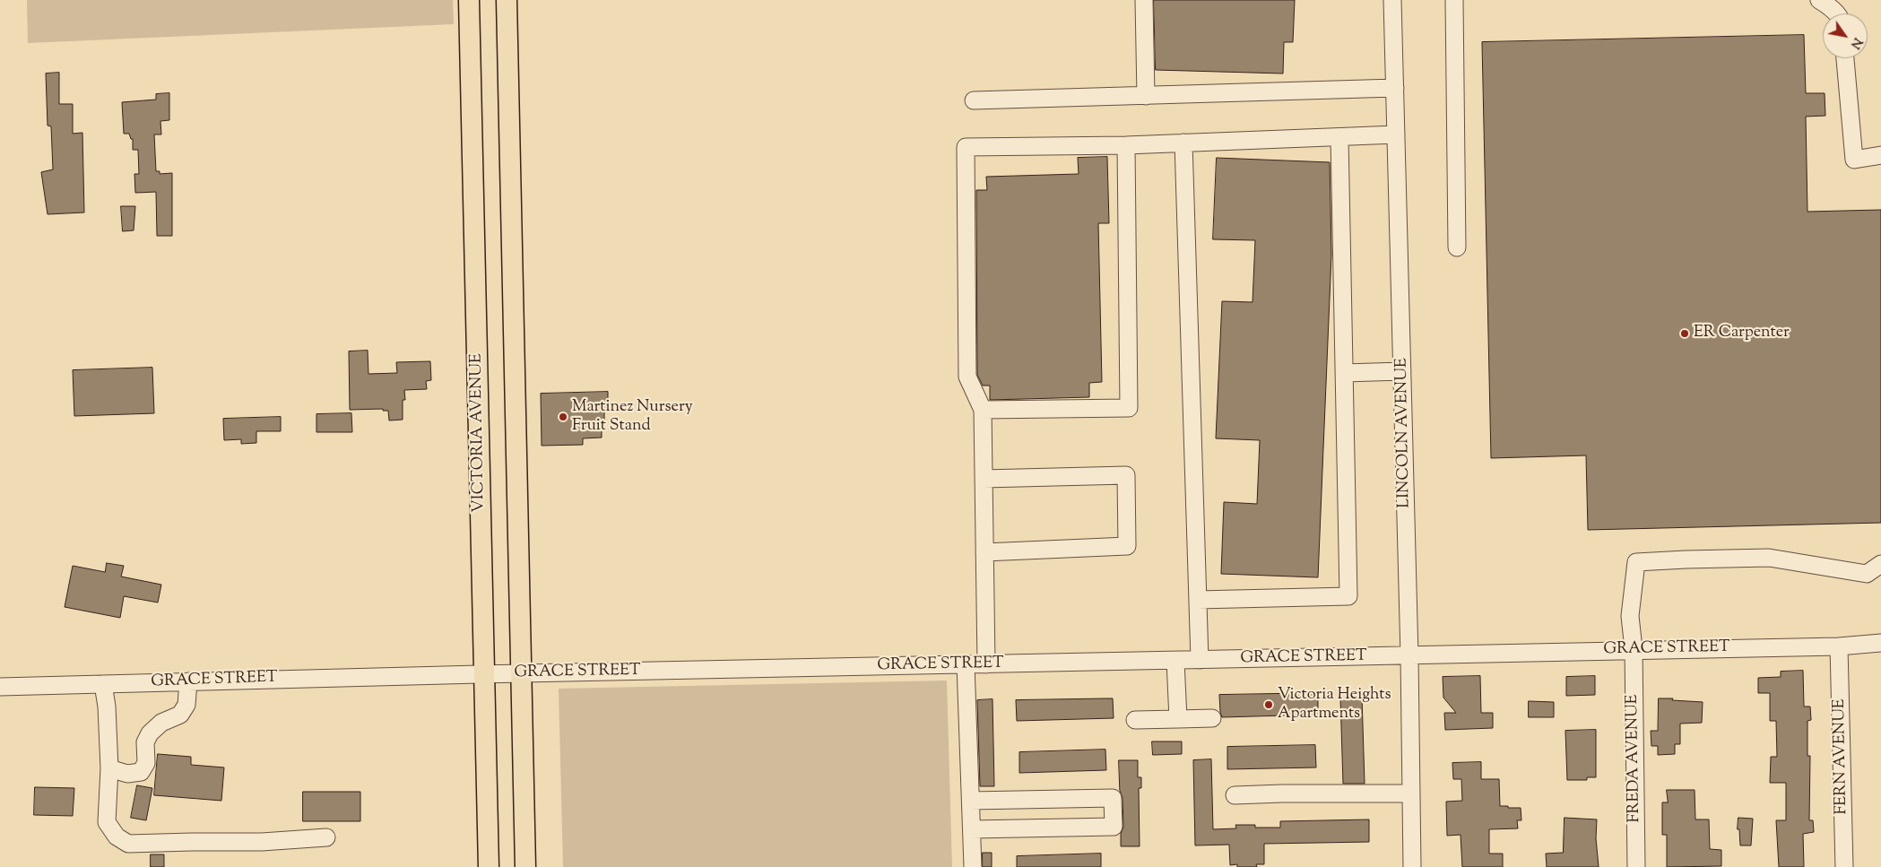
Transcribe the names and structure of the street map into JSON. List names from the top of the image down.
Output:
{
  "streets": {
    "main road": ["VICTORIA AVENUE"],
    "street": [
      "LINCOLN AVENUE",
      "GRACE STREET",
      "FERN AVENUE",
      "FREDA AVENUE"
    ]
  },
  "crossings": [
    ["VICTORIA AVENUE", "GRACE STREET"],
    ["LINCOLN AVENUE", "GRACE STREET"],
    ["GRACE STREET", "FERN AVENUE"],
    ["GRACE STREET", "FREDA AVENUE"]
  ],
  "places": ["ER Carpenter", "Martinez Nursery Fruit Stand", "Victoria Heights Apartments"],
  "north": "bottom right"
}
